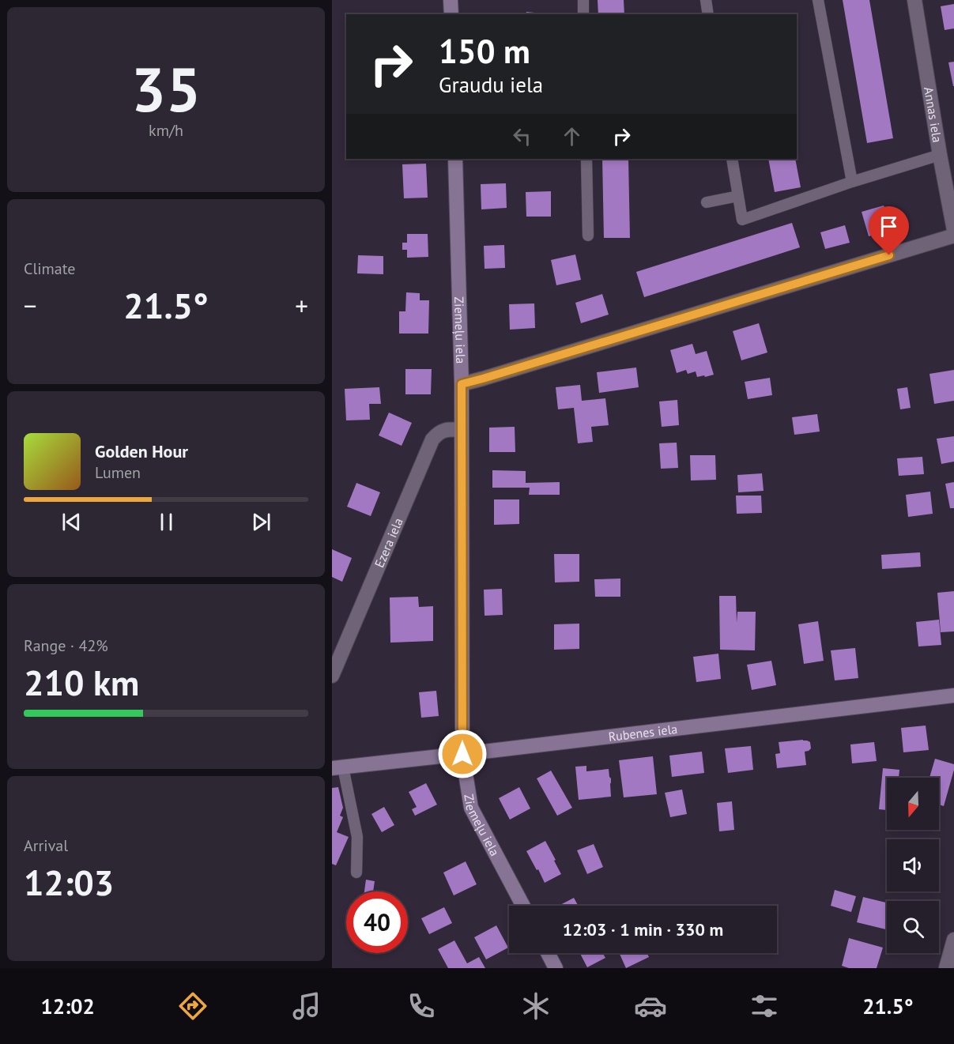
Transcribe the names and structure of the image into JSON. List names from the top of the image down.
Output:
{
  "streets": {
    "street": [
      "Annas iela",
      "Ziemeļu iela",
      "Ezera iela",
      "Rubenes iela"
    ]
  },
  "crossings": [
    ["Ziemeļu iela", "Ezera iela"],
    ["Ziemeļu iela", "Rubenes iela"]
  ],
  "north": "bottom",
  "page": {
    "tile": [
      ["35", "km/h"],
      "Climate",
      ["Range · 42%", "210 km"],
      ["Arrival", "12:03"]
    ],
    "turn": ["150 m", "Graudu iela"],
    "heat": ["−", "21.5°", "+"],
    "song": ["Golden Hour", "Lumen"],
    "limit": "40",
    "trip": "12:03 · 1 min · 330 m",
    "tabs": ["12:02", "21.5°"]
  }
}
